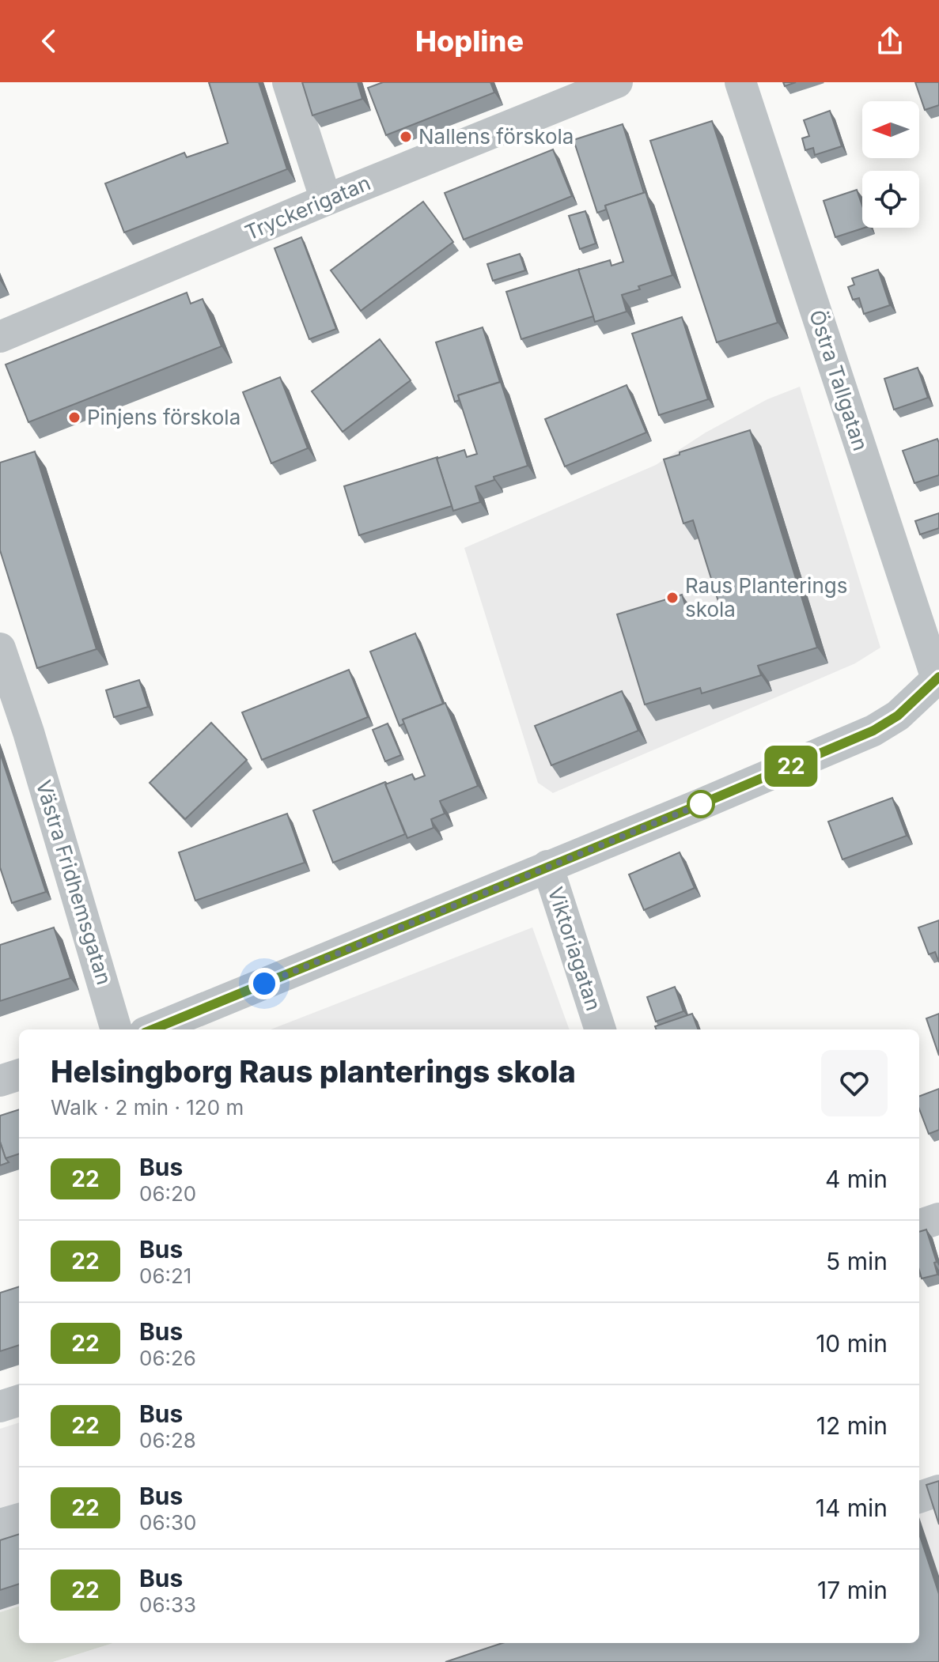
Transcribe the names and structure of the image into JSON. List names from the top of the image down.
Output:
{
  "streets": {
    "street": [
      "Tryckerigatan",
      "Östra Tallgatan",
      "Västra Fridhemsgatan",
      "Viktoriagatan"
    ]
  },
  "places": ["Nallens förskola", "Pinjens förskola", "Raus Planterings skola"],
  "lines": ["bus line 22"],
  "north": "left",
  "page": {
    "header": "Hopline",
    "on_map": "22",
    "heading": ["Helsingborg Raus planterings skola", "Walk · 2 min · 120 m"],
    "list": [
      {
        "mark": "22",
        "name": "Bus",
        "note": "06:20",
        "value": "4 min"
      },
      {
        "mark": "22",
        "name": "Bus",
        "note": "06:21",
        "value": "5 min"
      },
      {
        "mark": "22",
        "name": "Bus",
        "note": "06:26",
        "value": "10 min"
      },
      {
        "mark": "22",
        "name": "Bus",
        "note": "06:28",
        "value": "12 min"
      },
      {
        "mark": "22",
        "name": "Bus",
        "note": "06:30",
        "value": "14 min"
      },
      {
        "mark": "22",
        "name": "Bus",
        "note": "06:33",
        "value": "17 min"
      }
    ]
  }
}
